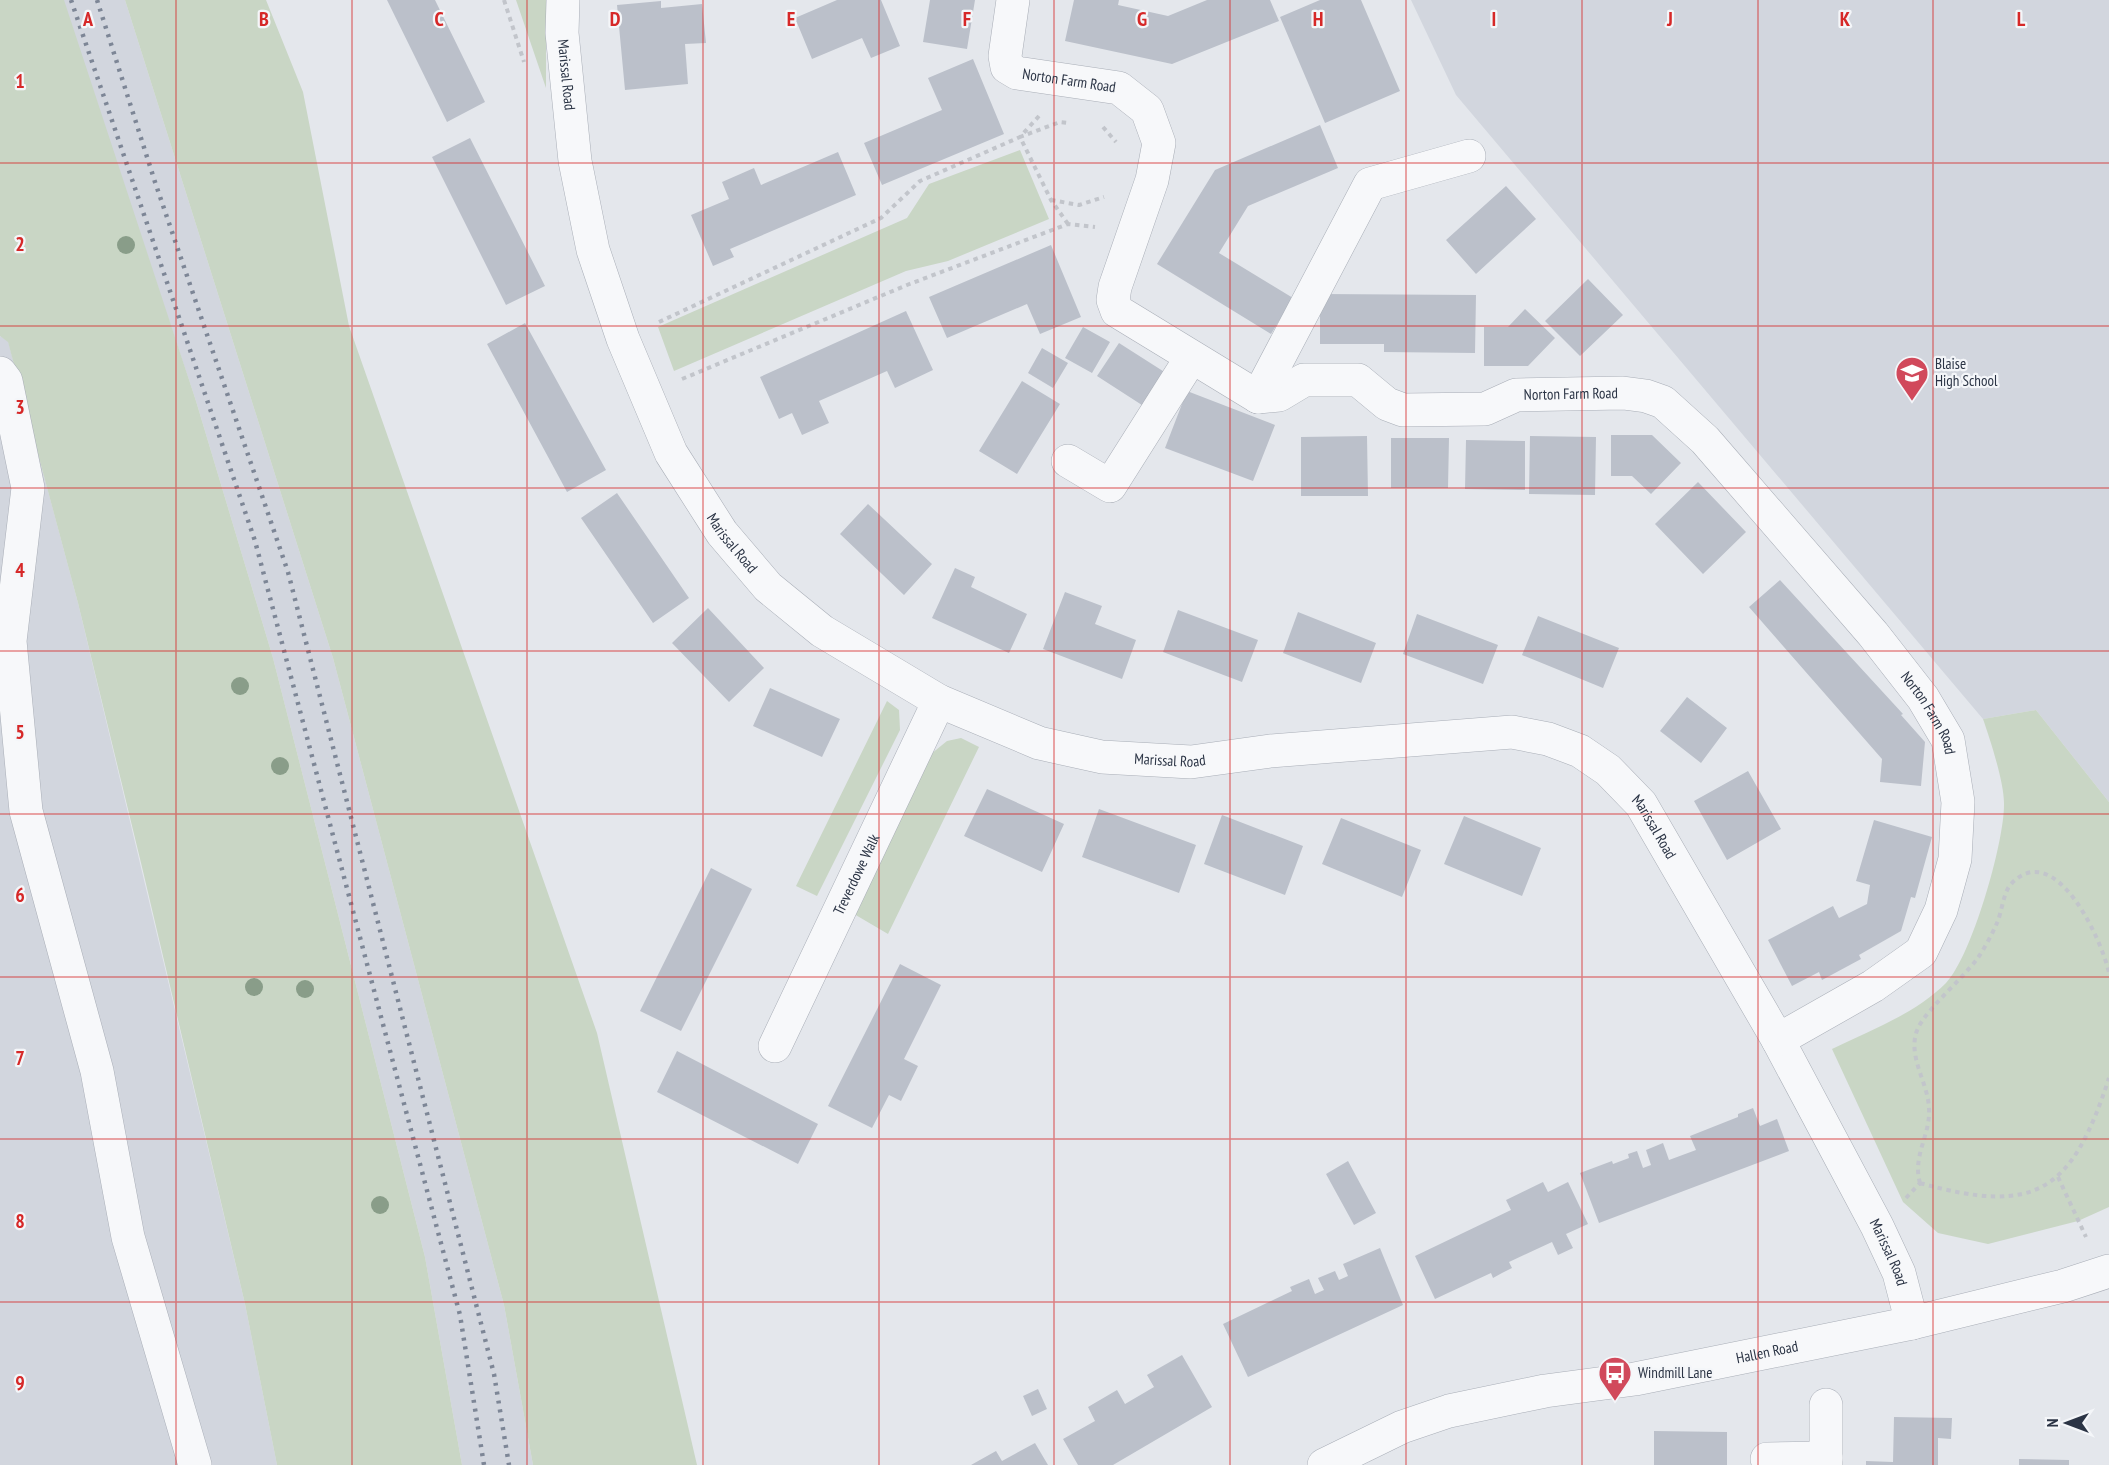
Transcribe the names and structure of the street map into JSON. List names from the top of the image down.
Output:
{
  "streets": {
    "street": [
      "Marissal Road",
      "Norton Farm Road",
      "Treverdowe Walk",
      "Hallen Road"
    ]
  },
  "crossings": [
    ["Marissal Road", "Norton Farm Road"],
    ["Marissal Road", "Treverdowe Walk"],
    ["Marissal Road", "Hallen Road"]
  ],
  "places": {
    "school or university": ["Blaise High School"],
    "bus stop": ["Windmill Lane"]
  },
  "north": "left",
  "grid": {
    "columns": [
      "A",
      "B",
      "C",
      "D",
      "E",
      "F",
      "G",
      "H",
      "I",
      "J",
      "K",
      "L"
    ],
    "rows": [
      "1",
      "2",
      "3",
      "4",
      "5",
      "6",
      "7",
      "8",
      "9"
    ]
  }
}
